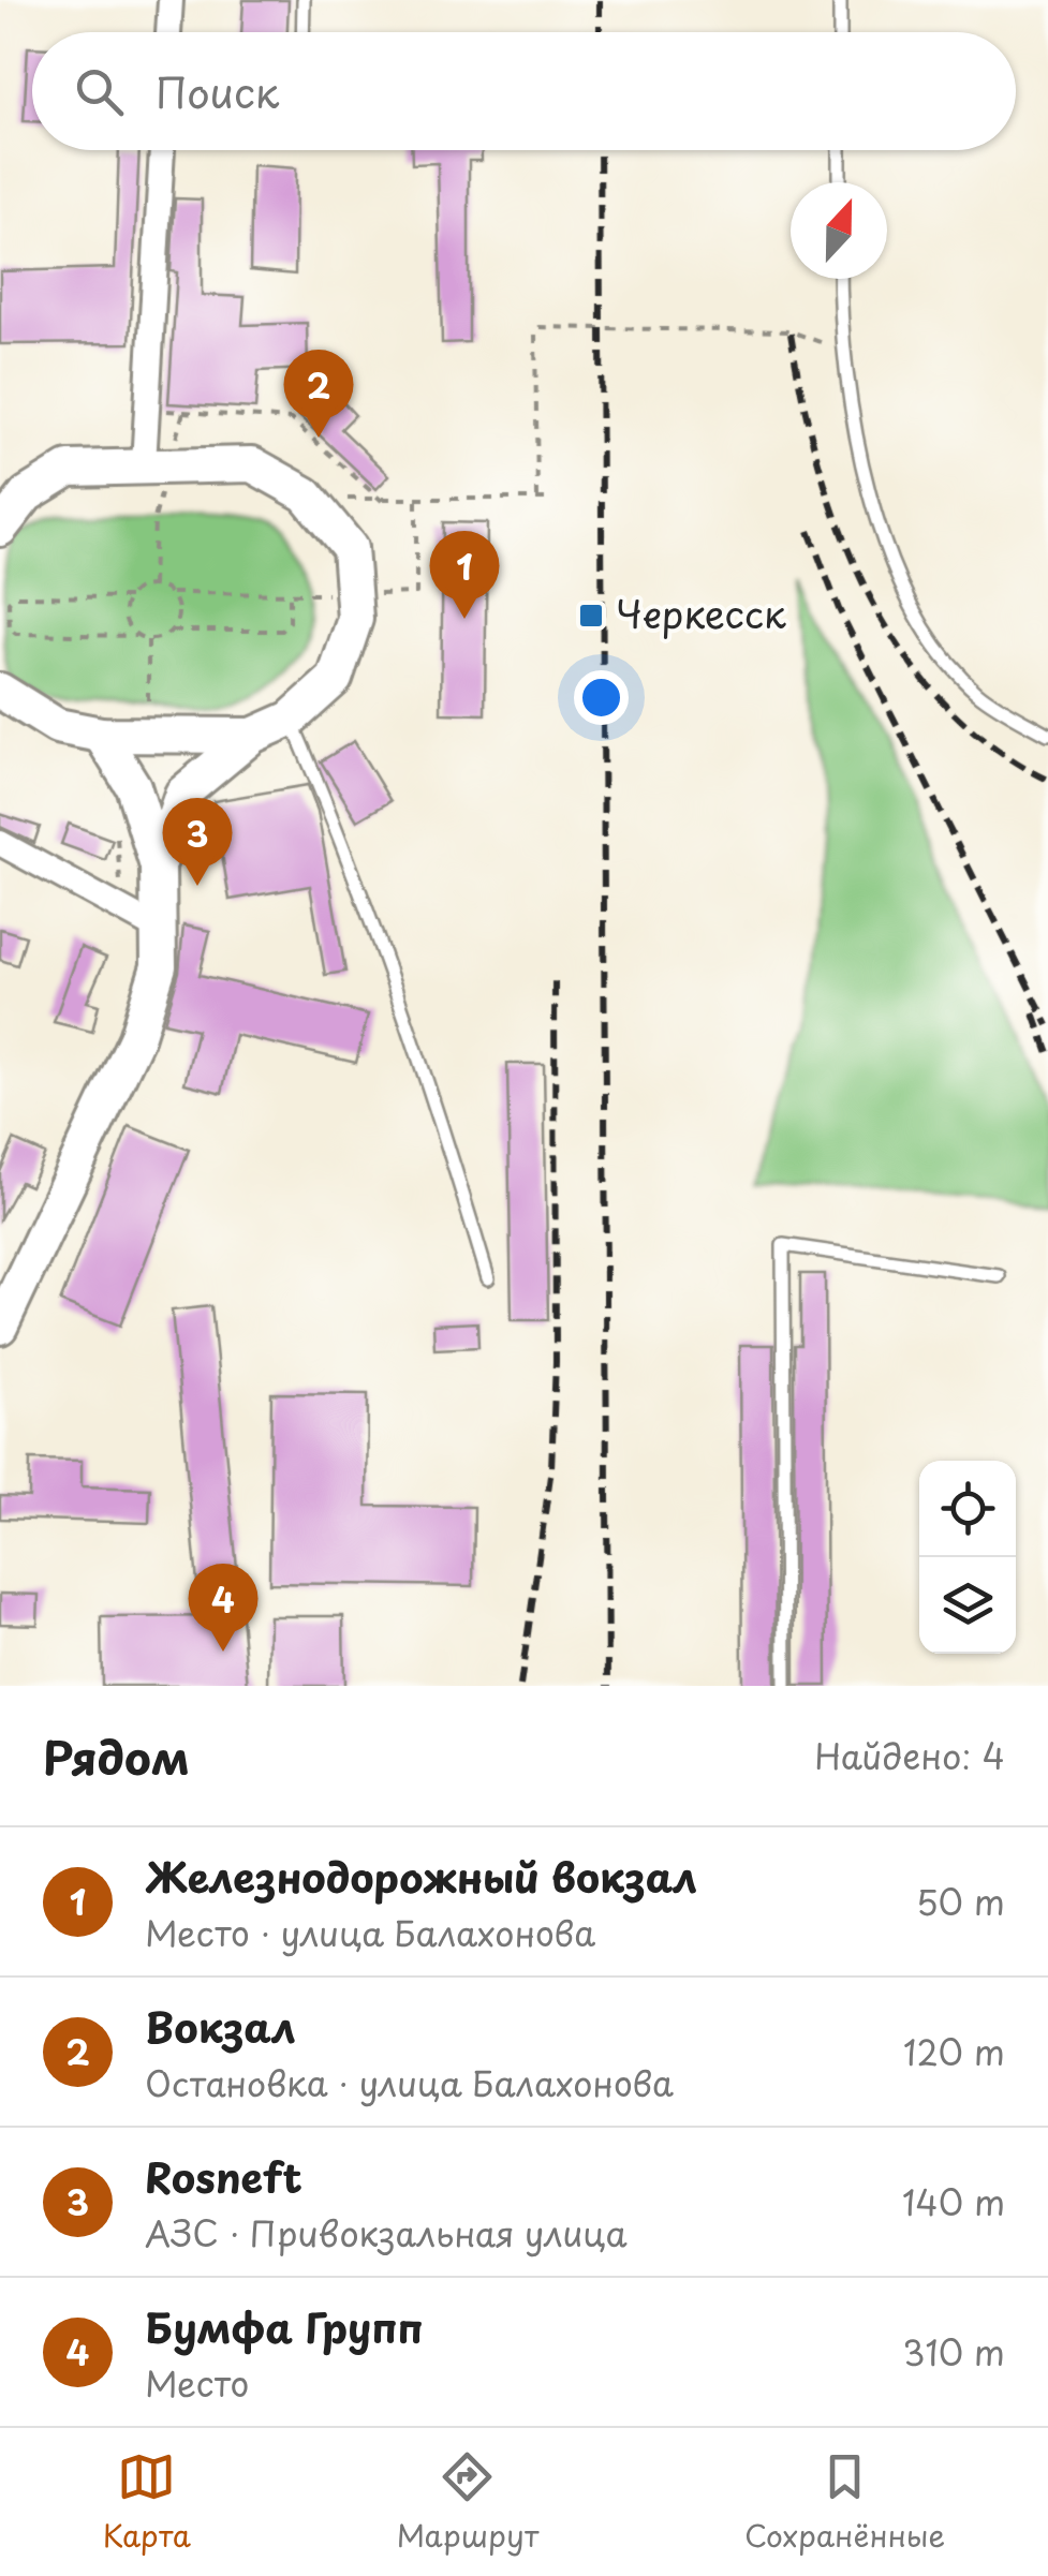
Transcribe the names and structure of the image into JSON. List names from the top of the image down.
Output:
{
  "places": {
    "transit": ["Черкесск"]
  },
  "north": "top",
  "page": {
    "search": "Поиск",
    "pins": [
      "2",
      "1",
      "3",
      "4"
    ],
    "heading": ["Рядом", "Найдено: 4"],
    "list": [
      {
        "mark": "1",
        "name": "Железнодорожный вокзал",
        "note": "Место · улица Балахонова",
        "value": "50 m"
      },
      {
        "mark": "2",
        "name": "Вокзал",
        "note": "Остановка · улица Балахонова",
        "value": "120 m"
      },
      {
        "mark": "3",
        "name": "Rosneft",
        "note": "АЗС · Привокзальная улица",
        "value": "140 m"
      },
      {
        "mark": "4",
        "name": "Бумфа Групп",
        "note": "Место",
        "value": "310 m"
      }
    ],
    "nav": ["Карта", "Маршрут", "Сохранённые"]
  }
}
